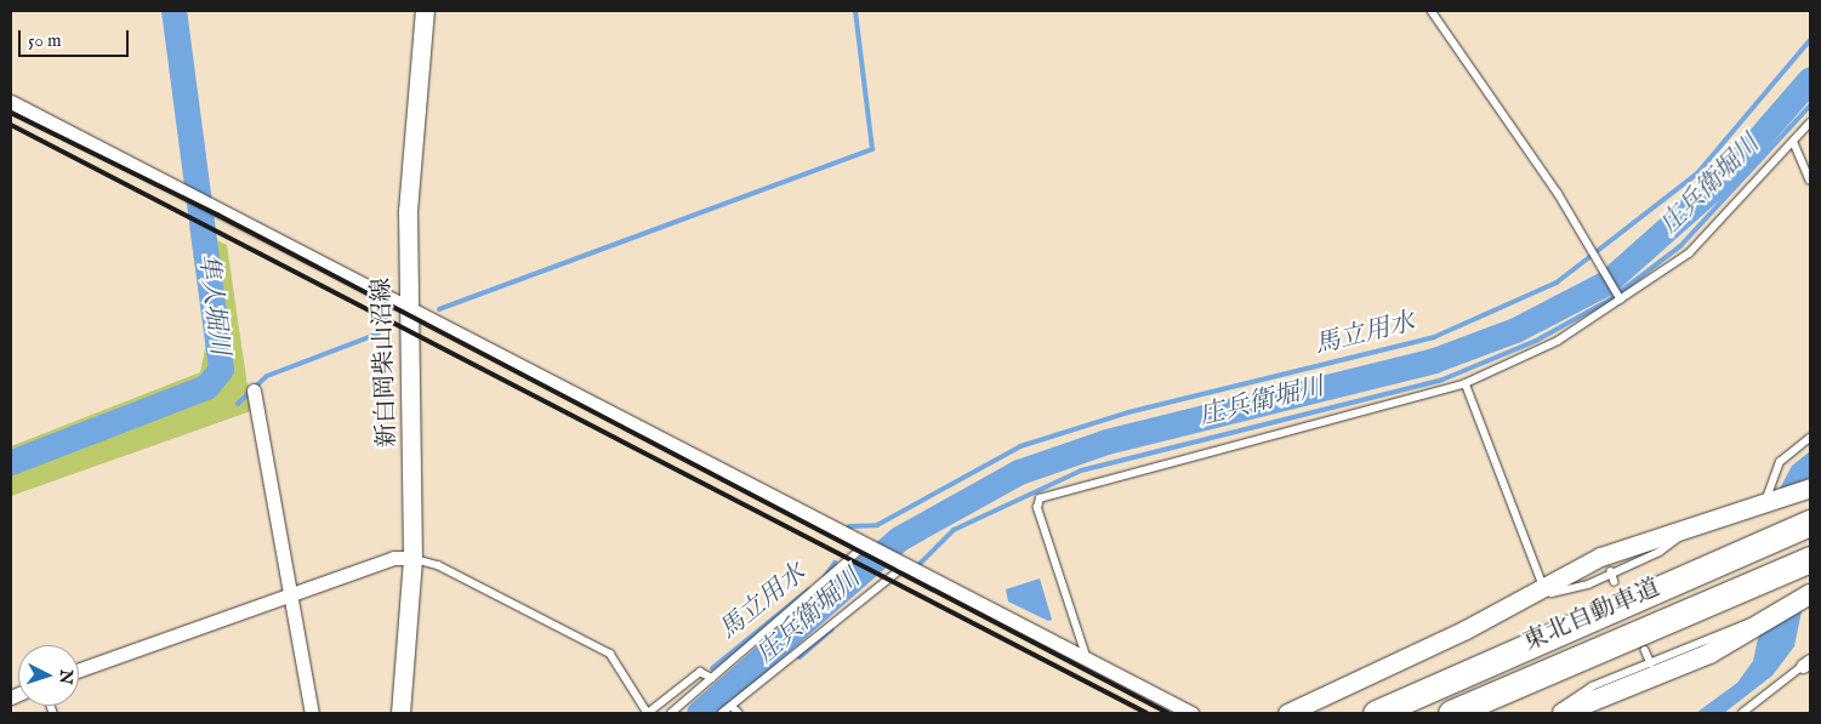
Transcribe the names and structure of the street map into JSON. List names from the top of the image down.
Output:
{
  "streets": {
    "highway": ["東北自動車道"],
    "street": ["新白岡柴山沼線"]
  },
  "water": ["庄兵衛堀川", "隼人堀川", "馬立用水"],
  "scale_bar": "50 m",
  "north": "right"
}
